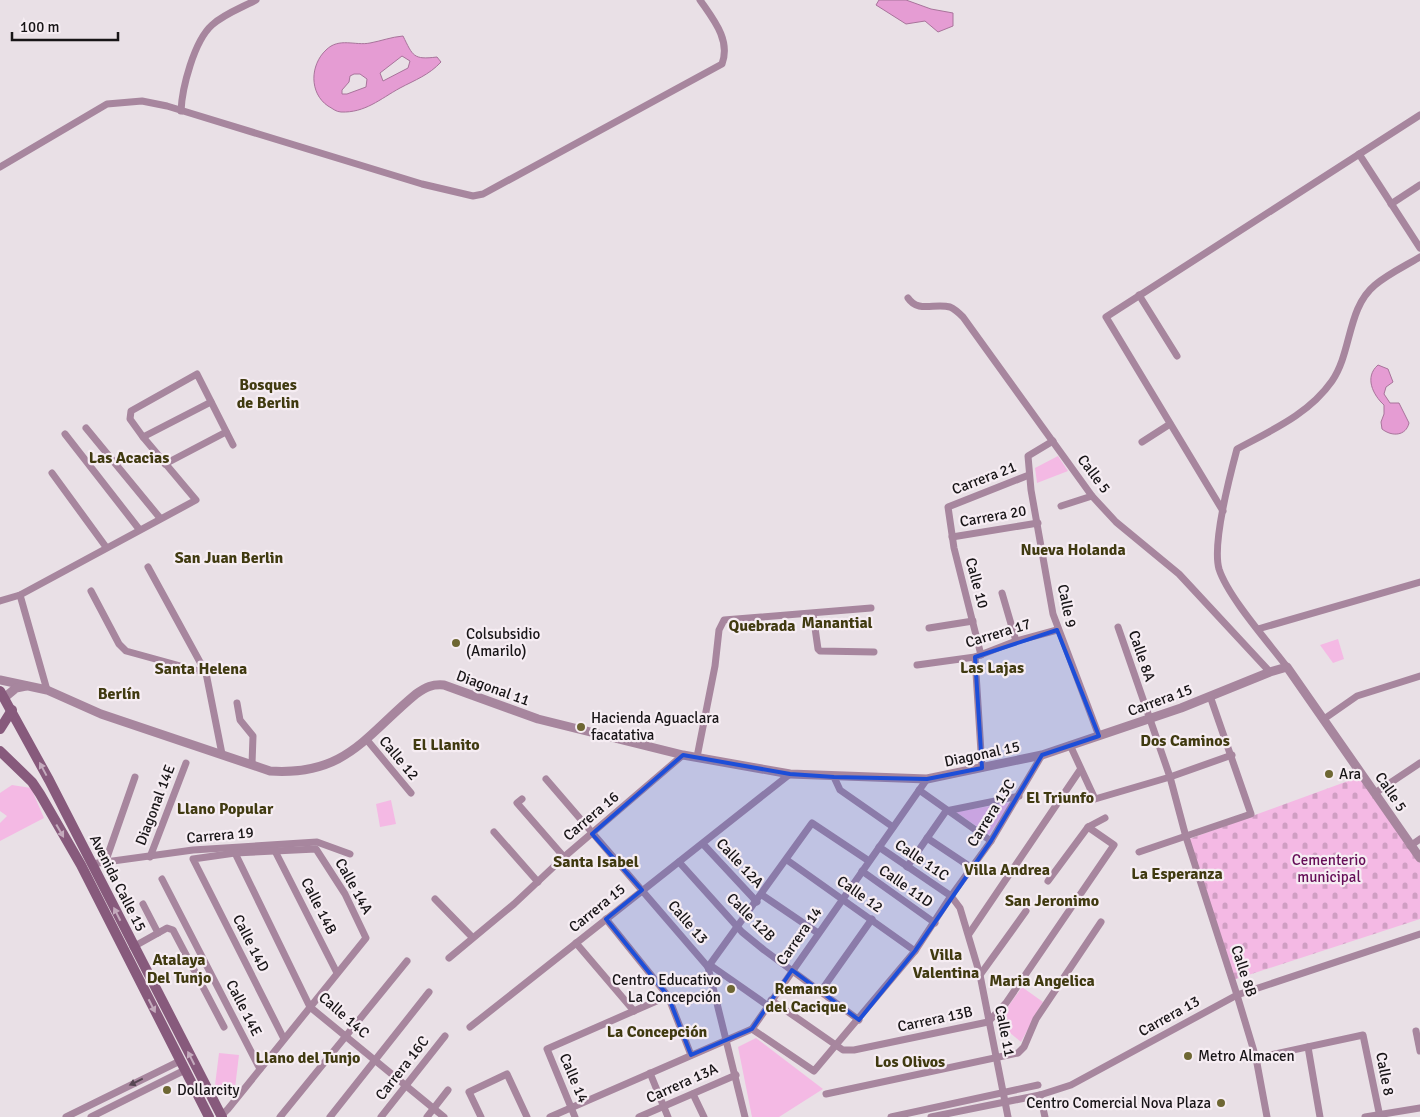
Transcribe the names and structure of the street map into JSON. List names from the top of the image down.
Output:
{
  "streets": {
    "main road": ["Avenida Calle 15"],
    "street": [
      "Calle 5",
      "Carrera 21",
      "Carrera 20",
      "Calle 10",
      "Calle 9",
      "Carrera 17",
      "Calle 8A",
      "Diagonal 11",
      "Carrera 15",
      "Diagonal 15",
      "Calle 12",
      "Diagonal 14E",
      "Carrera 13C",
      "Carrera 16",
      "Carrera 19",
      "Calle 11C",
      "Calle 12A",
      "Calle 14A",
      "Calle 11D",
      "Calle 14B",
      "Calle 12B",
      "Calle 13",
      "Carrera 14",
      "Calle 14D",
      "Calle 8B",
      "Calle 14E",
      "Calle 14C",
      "Carrera 13",
      "Carrera 13B",
      "Calle 11",
      "Carrera 16C",
      "Calle 8",
      "Calle 14",
      "Carrera 13A"
    ]
  },
  "crossings": [
    ["Calle 5", "Calle 9"],
    ["Calle 5", "Carrera 15"],
    ["Carrera 21", "Calle 10"],
    ["Carrera 21", "Calle 9"],
    ["Carrera 20", "Calle 10"],
    ["Carrera 20", "Calle 9"],
    ["Calle 10", "Carrera 17"],
    ["Calle 9", "Carrera 17"],
    ["Calle 9", "Carrera 15"],
    ["Calle 8A", "Carrera 15"],
    ["Calle 8A", "Calle 8B"],
    ["Diagonal 11", "Carrera 15"],
    ["Diagonal 11", "Diagonal 15"],
    ["Diagonal 11", "Calle 12"],
    ["Diagonal 11", "Carrera 16"],
    ["Diagonal 11", "Carrera 14"],
    ["Carrera 15", "Diagonal 15"],
    ["Carrera 15", "Carrera 13C"],
    ["Carrera 15", "Calle 12A"],
    ["Carrera 15", "Calle 12B"],
    ["Carrera 15", "Calle 13"],
    ["Diagonal 15", "Carrera 13C"],
    ["Diagonal 15", "Carrera 14"],
    ["Calle 12", "Carrera 13C"],
    ["Calle 12", "Carrera 14"],
    ["Diagonal 14E", "Carrera 19"],
    ["Carrera 13C", "Calle 11C"],
    ["Carrera 13C", "Calle 11D"],
    ["Carrera 13C", "Calle 12B"],
    ["Carrera 13C", "Carrera 14"],
    ["Carrera 13C", "Carrera 13B"],
    ["Carrera 13C", "Calle 11"],
    ["Carrera 16", "Calle 13"],
    ["Carrera 19", "Avenida Calle 15"],
    ["Calle 11C", "Carrera 14"],
    ["Calle 11C", "Calle 11"],
    ["Calle 12A", "Carrera 14"],
    ["Calle 14A", "Calle 14B"],
    ["Calle 11D", "Carrera 14"],
    ["Calle 12B", "Carrera 14"],
    ["Calle 13", "Carrera 13A"],
    ["Calle 14D", "Calle 14C"],
    ["Calle 8B", "Carrera 13"],
    ["Calle 14C", "Carrera 16C"],
    ["Carrera 13", "Calle 11"],
    ["Carrera 13B", "Calle 11"]
  ],
  "districts": [
    "Bosques de Berlin",
    "Las Acacias",
    "Nueva Holanda",
    "San Juan Berlin",
    "Manantial",
    "Quebrada",
    "Las Lajas",
    "Santa Helena",
    "Berlín",
    "Dos Caminos",
    "El Llanito",
    "El Triunfo",
    "Llano Popular",
    "Santa Isabel",
    "Villa Andrea",
    "La Esperanza",
    "San Jeronimo",
    "Villa Valentina",
    "Atalaya Del Tunjo",
    "Maria Angelica",
    "Remanso del Cacique",
    "La Concepción",
    "Llano del Tunjo",
    "Los Olivos"
  ],
  "parks": ["Cementerio municipal"],
  "places": [
    "Colsubsidio (Amarilo)",
    "Hacienda Aguaclara facatativa",
    "Ara",
    "Centro Educativo La Concepción",
    "Metro Almacen",
    "Dollarcity",
    "Centro Comercial Nova Plaza"
  ],
  "scale_bar": "100 m"
}
